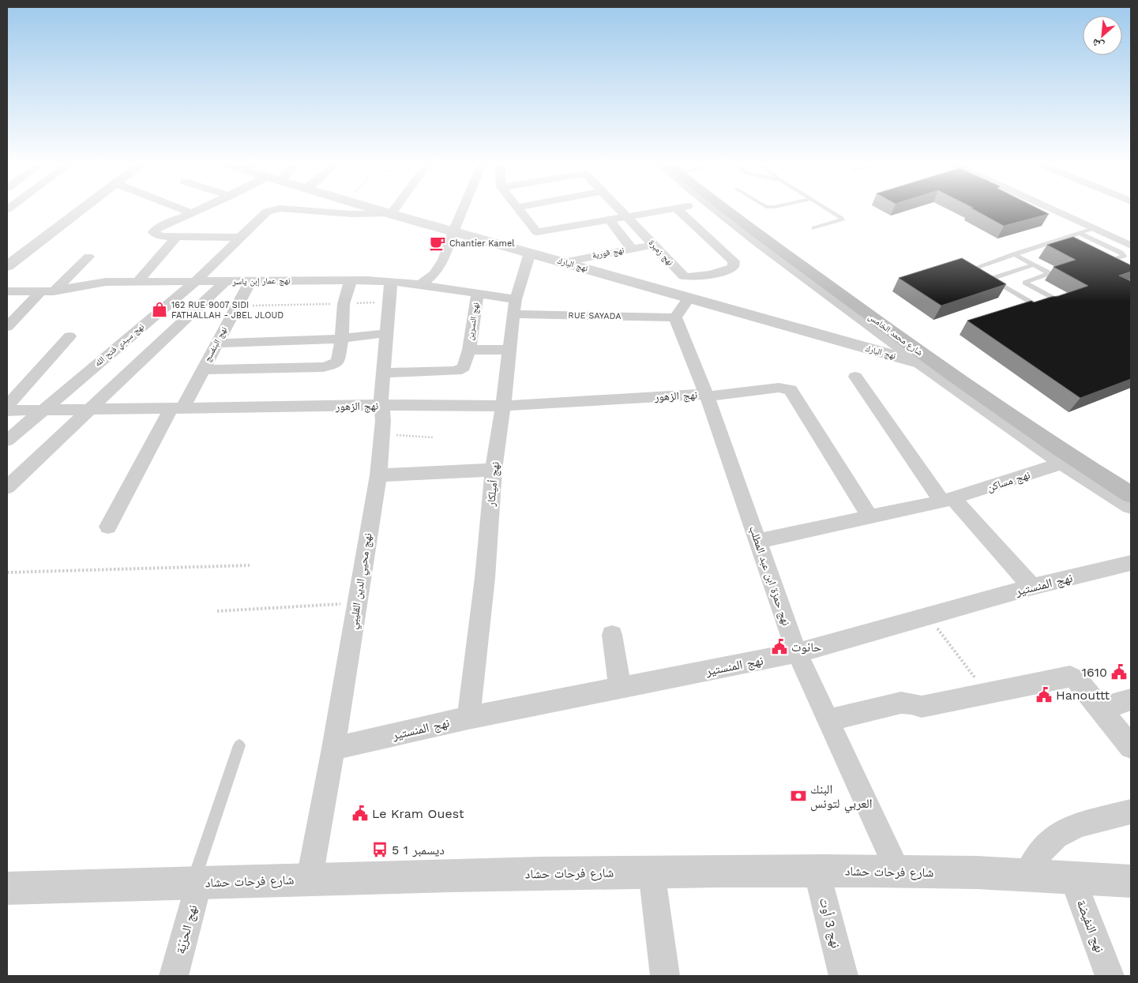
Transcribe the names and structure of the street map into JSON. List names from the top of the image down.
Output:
{
  "streets": {
    "main road": ["شارع محمد الخامس"],
    "street": [
      "نهج قورية",
      "نهج زمبرة",
      "نهج البارك",
      "نهج عمار إبن ياسر",
      "RUE SAYADA",
      "نهج النسرين",
      "نهج البنفسج",
      "نهج سيدي فتح الله",
      "نهج الزهور",
      "نهج مساكن",
      "نهج أميلكار",
      "نهج حمزة ابن عبد المطلب",
      "نهج محيي الدين القليبي",
      "نهج المنستير",
      "شارع فرحات حشاد",
      "نهج 3 أوت",
      "نهج النفيضة",
      "نهج الحرّيّة"
    ]
  },
  "crossings": [
    ["نهج قورية", "نهج زمبرة"],
    ["نهج قورية", "نهج البارك"],
    ["نهج البارك", "نهج مساكن"],
    ["نهج البارك", "نهج أميلكار"],
    ["نهج عمار إبن ياسر", "RUE SAYADA"],
    ["نهج عمار إبن ياسر", "نهج النسرين"],
    ["نهج عمار إبن ياسر", "نهج البنفسج"],
    ["نهج عمار إبن ياسر", "نهج سيدي فتح الله"],
    ["نهج عمار إبن ياسر", "نهج أميلكار"],
    ["نهج عمار إبن ياسر", "نهج محيي الدين القليبي"],
    ["RUE SAYADA", "نهج أميلكار"],
    ["RUE SAYADA", "نهج حمزة ابن عبد المطلب"],
    ["نهج النسرين", "نهج محيي الدين القليبي"],
    ["نهج البنفسج", "نهج الزهور"],
    ["نهج سيدي فتح الله", "نهج الزهور"],
    ["نهج الزهور", "نهج مساكن"],
    ["نهج الزهور", "نهج أميلكار"],
    ["نهج الزهور", "نهج حمزة ابن عبد المطلب"],
    ["نهج الزهور", "نهج محيي الدين القليبي"],
    ["نهج مساكن", "نهج حمزة ابن عبد المطلب"],
    ["نهج أميلكار", "نهج المنستير"],
    ["نهج حمزة ابن عبد المطلب", "نهج المنستير"],
    ["نهج حمزة ابن عبد المطلب", "شارع فرحات حشاد"],
    ["نهج محيي الدين القليبي", "نهج المنستير"],
    ["نهج محيي الدين القليبي", "شارع فرحات حشاد"],
    ["شارع فرحات حشاد", "نهج 3 أوت"],
    ["شارع فرحات حشاد", "نهج النفيضة"],
    ["شارع فرحات حشاد", "نهج الحرّيّة"]
  ],
  "places": {
    "cafe": ["Chantier Kamel"],
    "shop": ["162 RUE 9007 SIDI FATHALLAH - JBEL JLOUD"],
    "public building": [
      "حانوت",
      "1610",
      "Hanouttt",
      "Le Kram Ouest"
    ],
    "bank": ["البنك العربي لتونس"],
    "bus stop": ["5 ديسمبر 1"]
  },
  "north": "bottom left"
}
